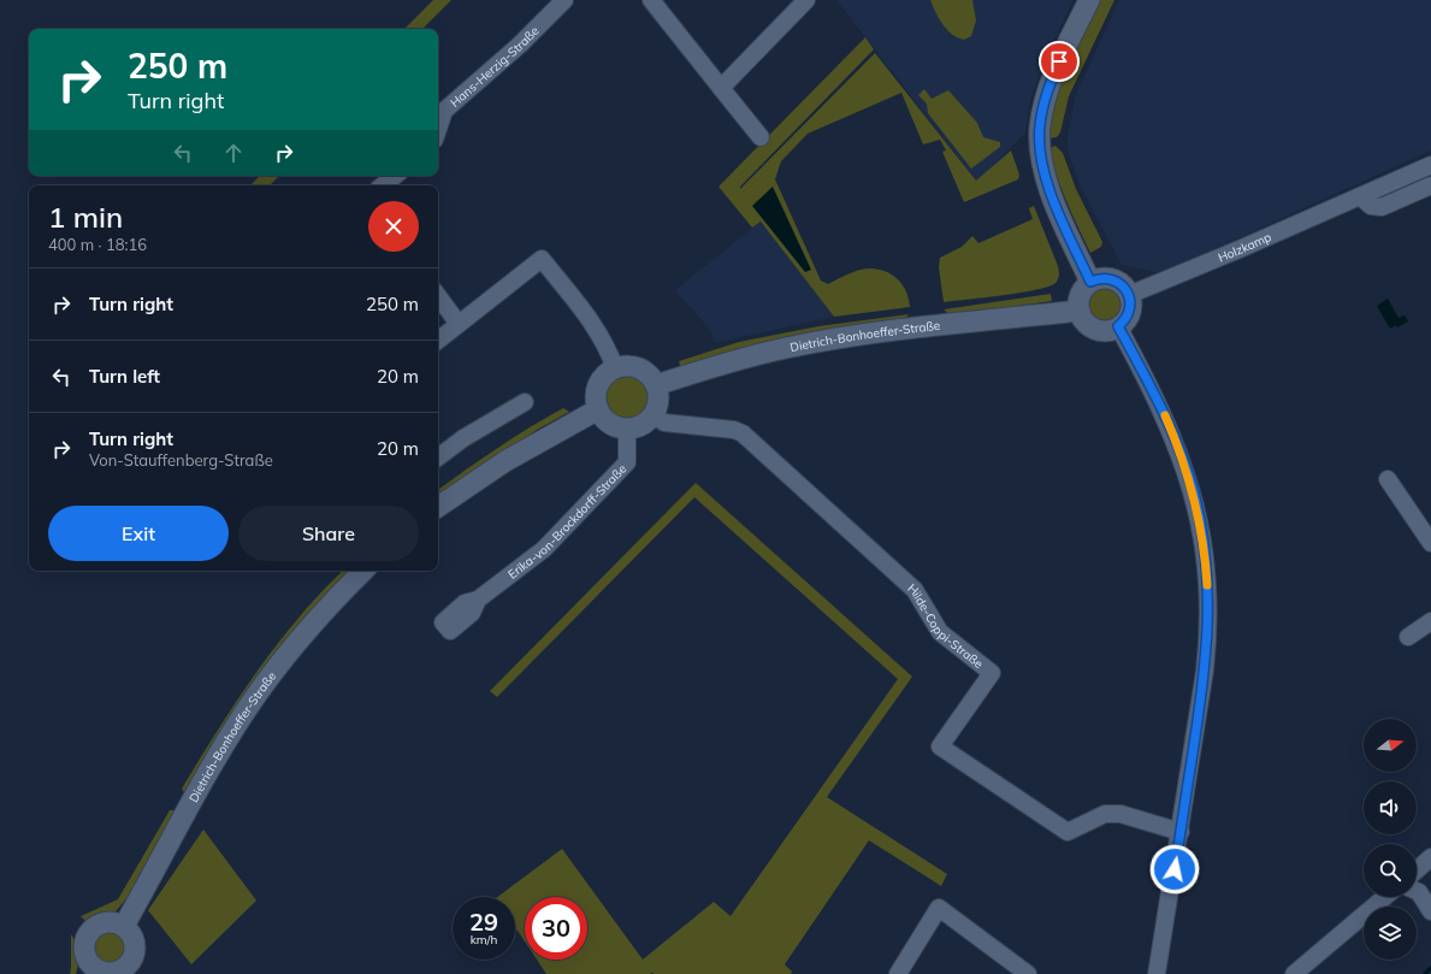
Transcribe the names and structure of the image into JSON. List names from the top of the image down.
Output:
{
  "streets": {
    "street": [
      "Hans-Herzig-Straße",
      "Holzkamp",
      "Dietrich-Bonhoeffer-Straße",
      "Erika-von-Brockdorff-Straße",
      "Hilde-Coppi-Straße"
    ]
  },
  "crossings": [
    ["Holzkamp", "Dietrich-Bonhoeffer-Straße"],
    ["Dietrich-Bonhoeffer-Straße", "Erika-von-Brockdorff-Straße"],
    ["Dietrich-Bonhoeffer-Straße", "Hilde-Coppi-Straße"],
    ["Erika-von-Brockdorff-Straße", "Hilde-Coppi-Straße"]
  ],
  "north": "right",
  "page": {
    "turn": ["250 m", "Turn right"],
    "heading": ["1 min", "400 m · 18:16"],
    "list": [
      {
        "name": "Turn right",
        "value": "250 m"
      },
      {
        "name": "Turn left",
        "value": "20 m"
      },
      {
        "name": "Turn right",
        "note": "Von-Stauffenberg-Straße",
        "value": "20 m"
      }
    ],
    "buttons": ["Exit", "Share"],
    "speed": "29 km/h",
    "limit": "30"
  }
}
